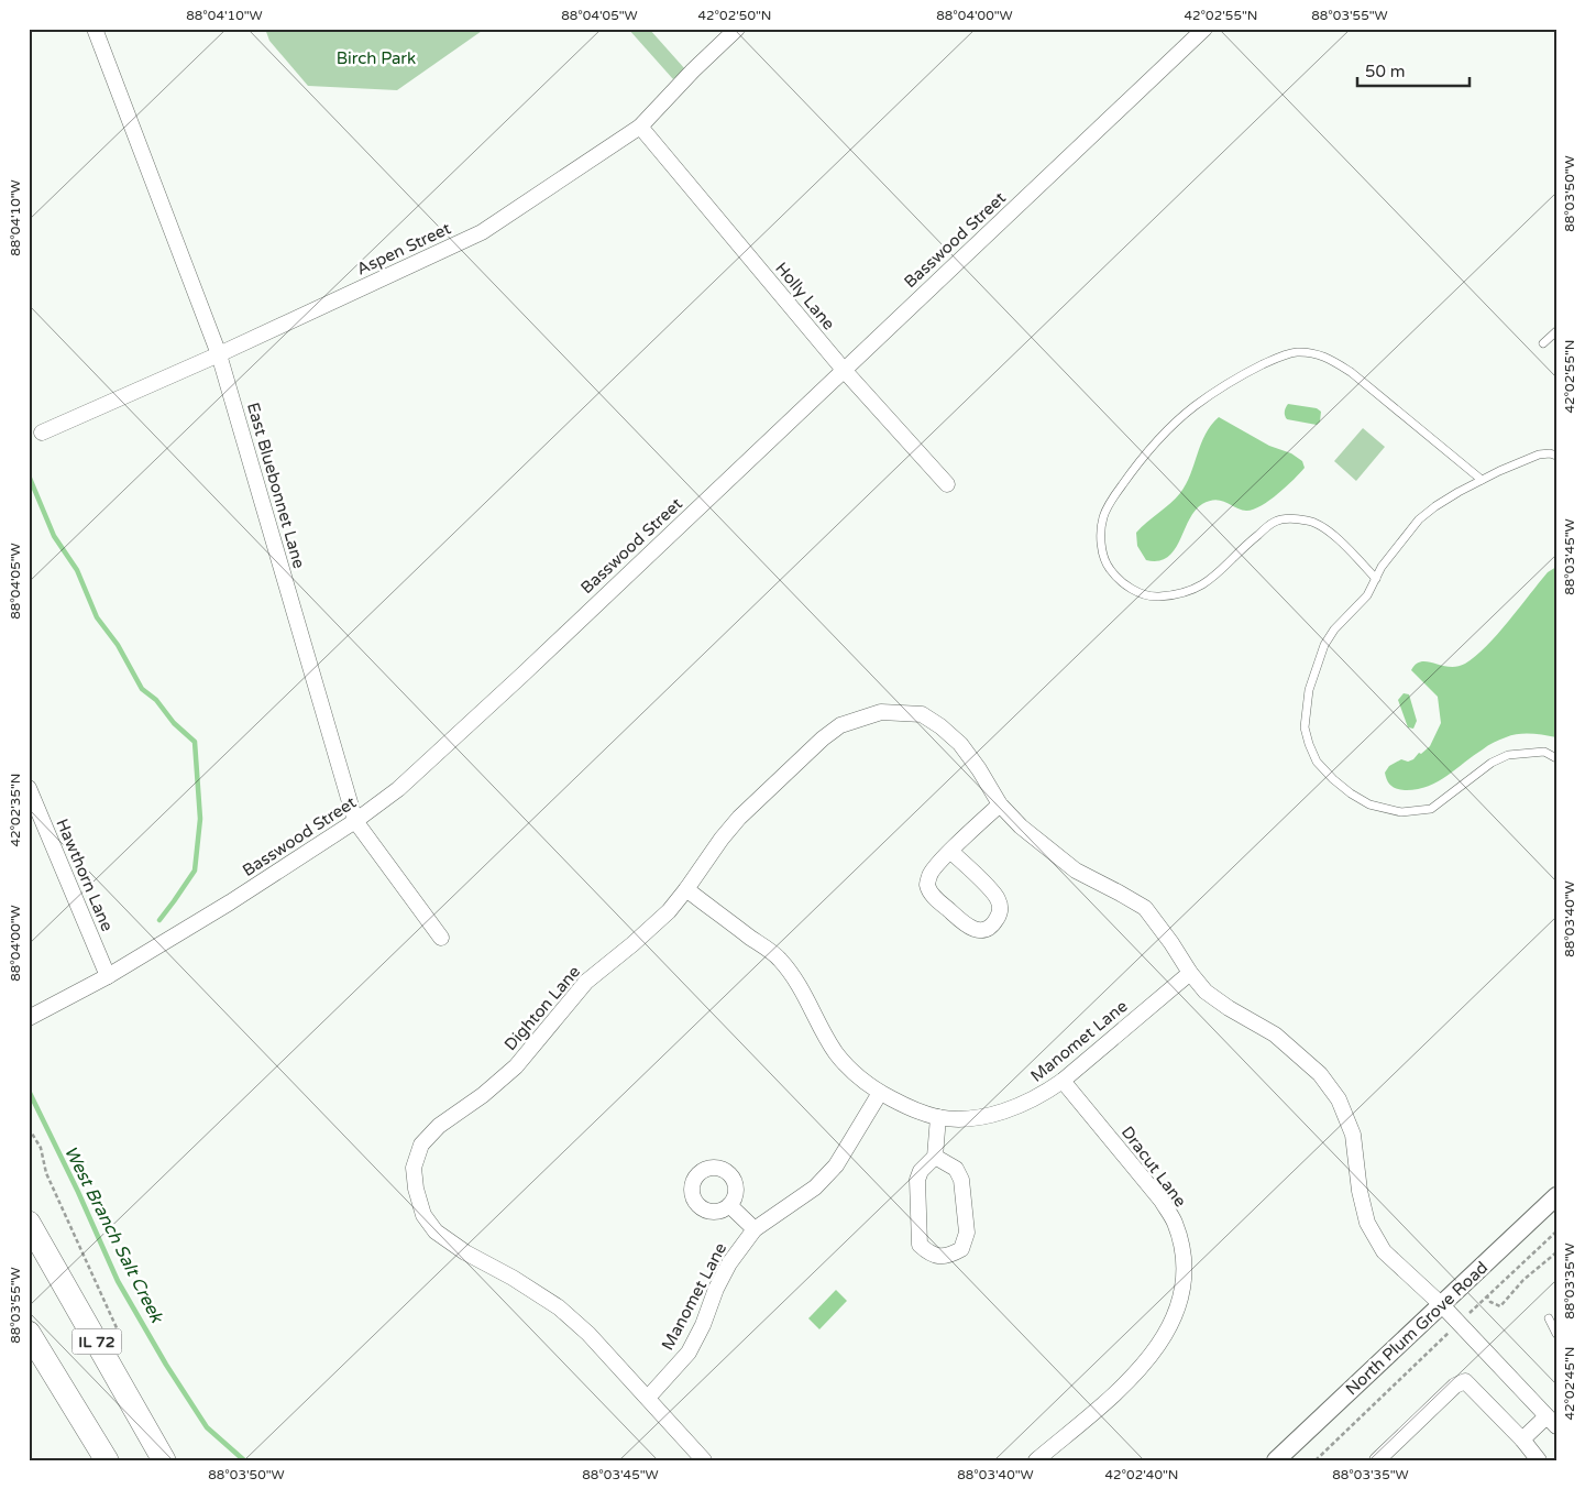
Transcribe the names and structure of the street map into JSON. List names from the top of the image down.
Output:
{
  "streets": {
    "main road": ["IL 72"],
    "street": [
      "Basswood Street",
      "Aspen Street",
      "Holly Lane",
      "East Bluebonnet Lane",
      "Hawthorn Lane",
      "Dighton Lane",
      "Manomet Lane",
      "Dracut Lane",
      "North Plum Grove Road"
    ]
  },
  "crossings": [
    ["Basswood Street", "Holly Lane"],
    ["Basswood Street", "East Bluebonnet Lane"],
    ["Basswood Street", "Hawthorn Lane"],
    ["Aspen Street", "Holly Lane"],
    ["Aspen Street", "East Bluebonnet Lane"],
    ["Dighton Lane", "Manomet Lane"],
    ["Dighton Lane", "North Plum Grove Road"],
    ["Manomet Lane", "Dracut Lane"]
  ],
  "water": ["West Branch Salt Creek"],
  "parks": ["Birch Park"],
  "scale_bar": "50 m",
  "coordinates": [
    "88°04'10\"W",
    "88°04'05\"W",
    "42°02'50\"N",
    "88°04'00\"W",
    "42°02'55\"N",
    "88°03'55\"W",
    "88°03'50\"W",
    "88°03'45\"W",
    "42°02'35\"N",
    "88°03'40\"W",
    "88°03'35\"W",
    "42°02'45\"N",
    "42°02'40\"N"
  ]
}
